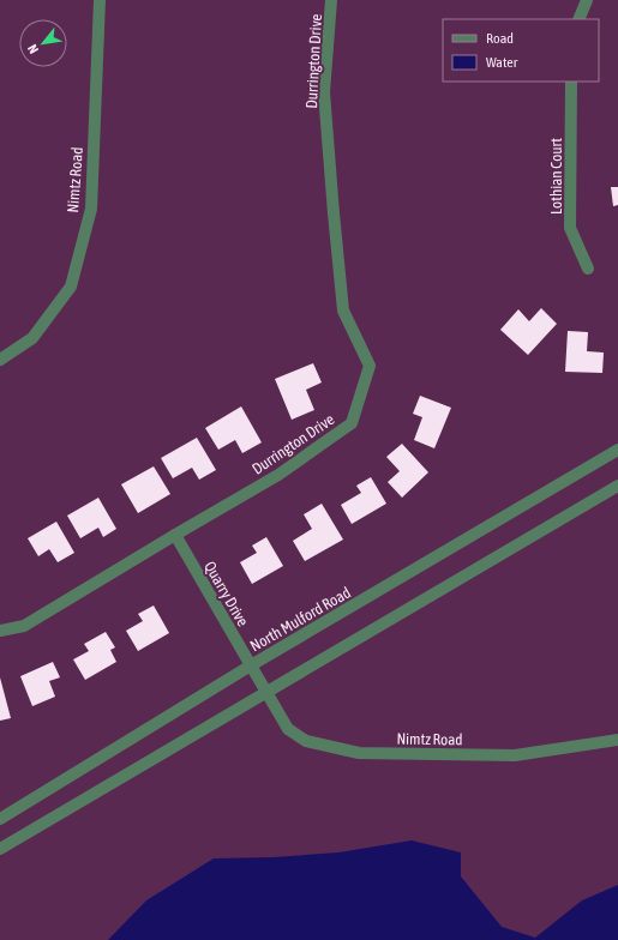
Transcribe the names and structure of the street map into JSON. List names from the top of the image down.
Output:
{
  "streets": {
    "street": [
      "Durrington Drive",
      "Lothian Court",
      "Nimtz Road",
      "Quarry Drive",
      "North Mulford Road"
    ]
  },
  "crossings": [
    ["Durrington Drive", "Quarry Drive"],
    ["Nimtz Road", "Quarry Drive"],
    ["Quarry Drive", "North Mulford Road"]
  ],
  "legend": ["Road", "Water"],
  "north": "bottom left"
}
